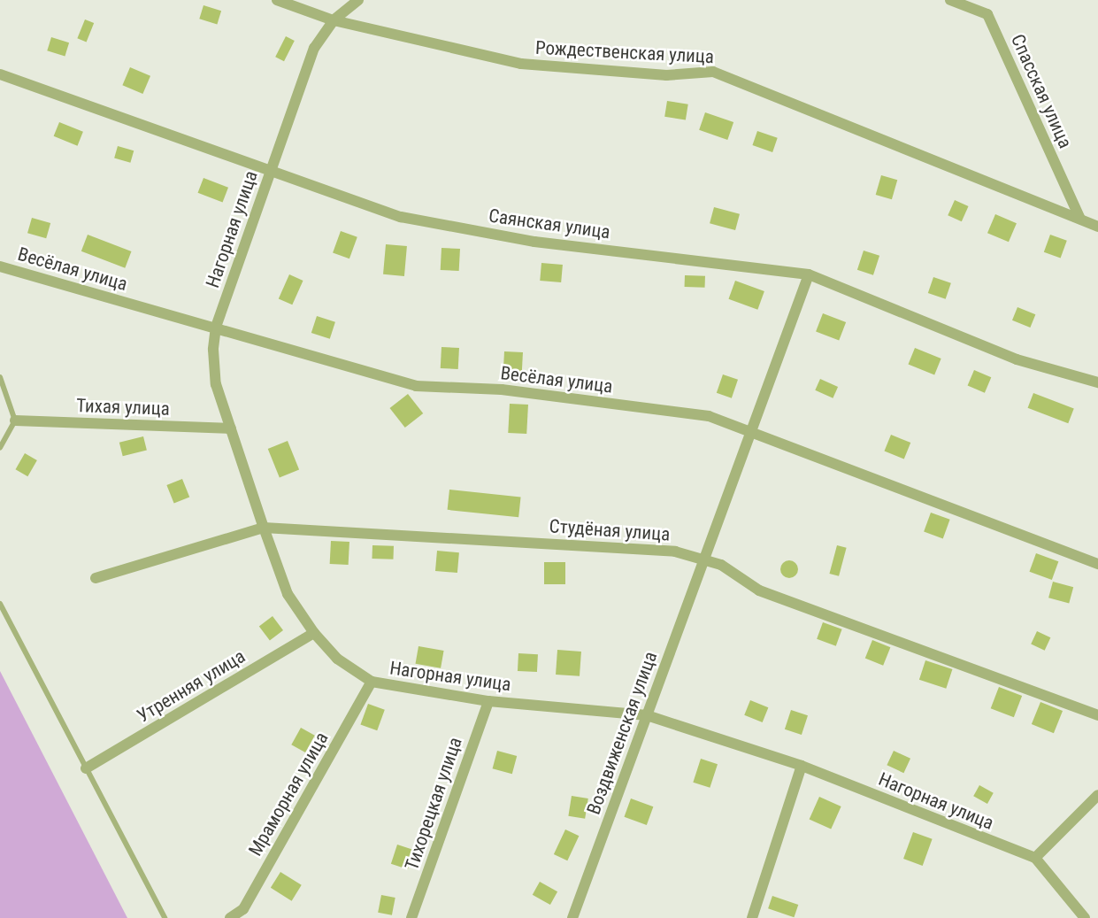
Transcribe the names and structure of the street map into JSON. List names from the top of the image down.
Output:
{
  "streets": {
    "street": [
      "Рождественская улица",
      "Спасская улица",
      "Саянская улица",
      "Нагорная улица",
      "Весёлая улица",
      "Тихая улица",
      "Студёная улица",
      "Утренняя улица",
      "Воздвиженская улица",
      "Мраморная улица",
      "Тихорецкая улица"
    ]
  },
  "crossings": [
    ["Рождественская улица", "Спасская улица"],
    ["Рождественская улица", "Нагорная улица"],
    ["Саянская улица", "Нагорная улица"],
    ["Саянская улица", "Воздвиженская улица"],
    ["Нагорная улица", "Весёлая улица"],
    ["Нагорная улица", "Тихая улица"],
    ["Нагорная улица", "Студёная улица"],
    ["Нагорная улица", "Утренняя улица"],
    ["Нагорная улица", "Воздвиженская улица"],
    ["Нагорная улица", "Мраморная улица"],
    ["Нагорная улица", "Тихорецкая улица"],
    ["Весёлая улица", "Воздвиженская улица"],
    ["Студёная улица", "Воздвиженская улица"]
  ]
}
